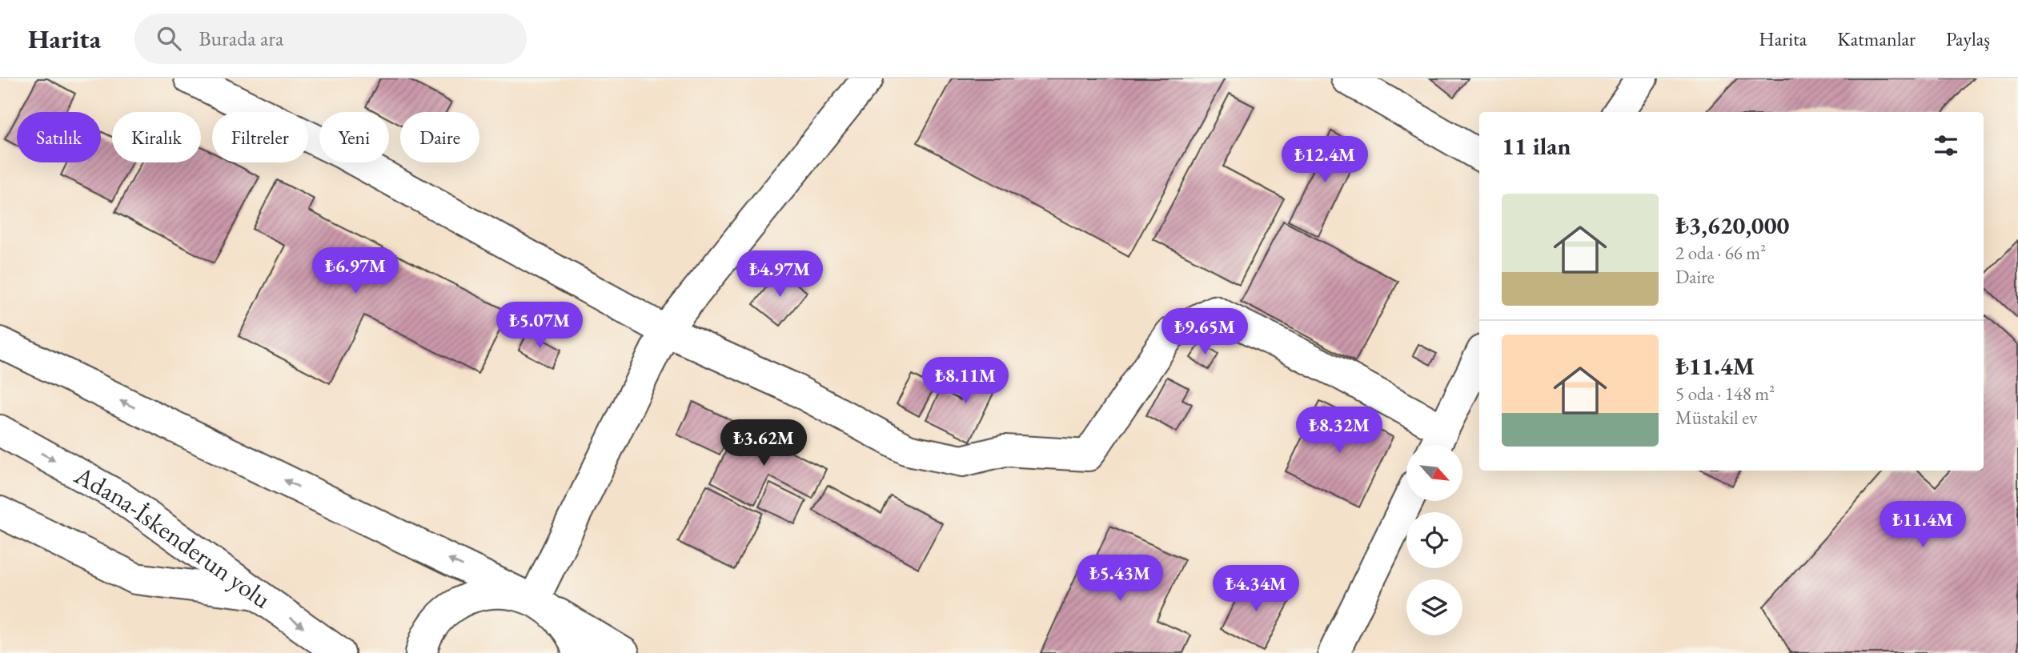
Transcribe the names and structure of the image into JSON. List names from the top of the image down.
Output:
{
  "streets": {
    "main road": ["Adana-İskenderun yolu"]
  },
  "north": "bottom right",
  "page": {
    "header": "Harita",
    "search": "Burada ara",
    "nav": ["Harita", "Katmanlar", "Paylaş"],
    "chip": [
      "Satılık",
      "Kiralık",
      "Filtreler",
      "Yeni",
      "Daire"
    ],
    "heading": "11 ilan",
    "price": [
      "₺12.4M",
      "₺6.97M",
      "₺4.97M",
      "₺5.07M",
      "₺9.65M",
      "₺8.11M",
      "₺8.32M",
      "₺3.62M",
      "₺11.4M",
      "₺5.43M",
      "₺4.34M"
    ],
    "list": [
      {
        "name": "₺3,620,000",
        "note": "2 oda · 66 m² · Daire"
      },
      {
        "name": "₺11.4M",
        "note": "5 oda · 148 m² · Müstakil ev"
      }
    ]
  }
}
